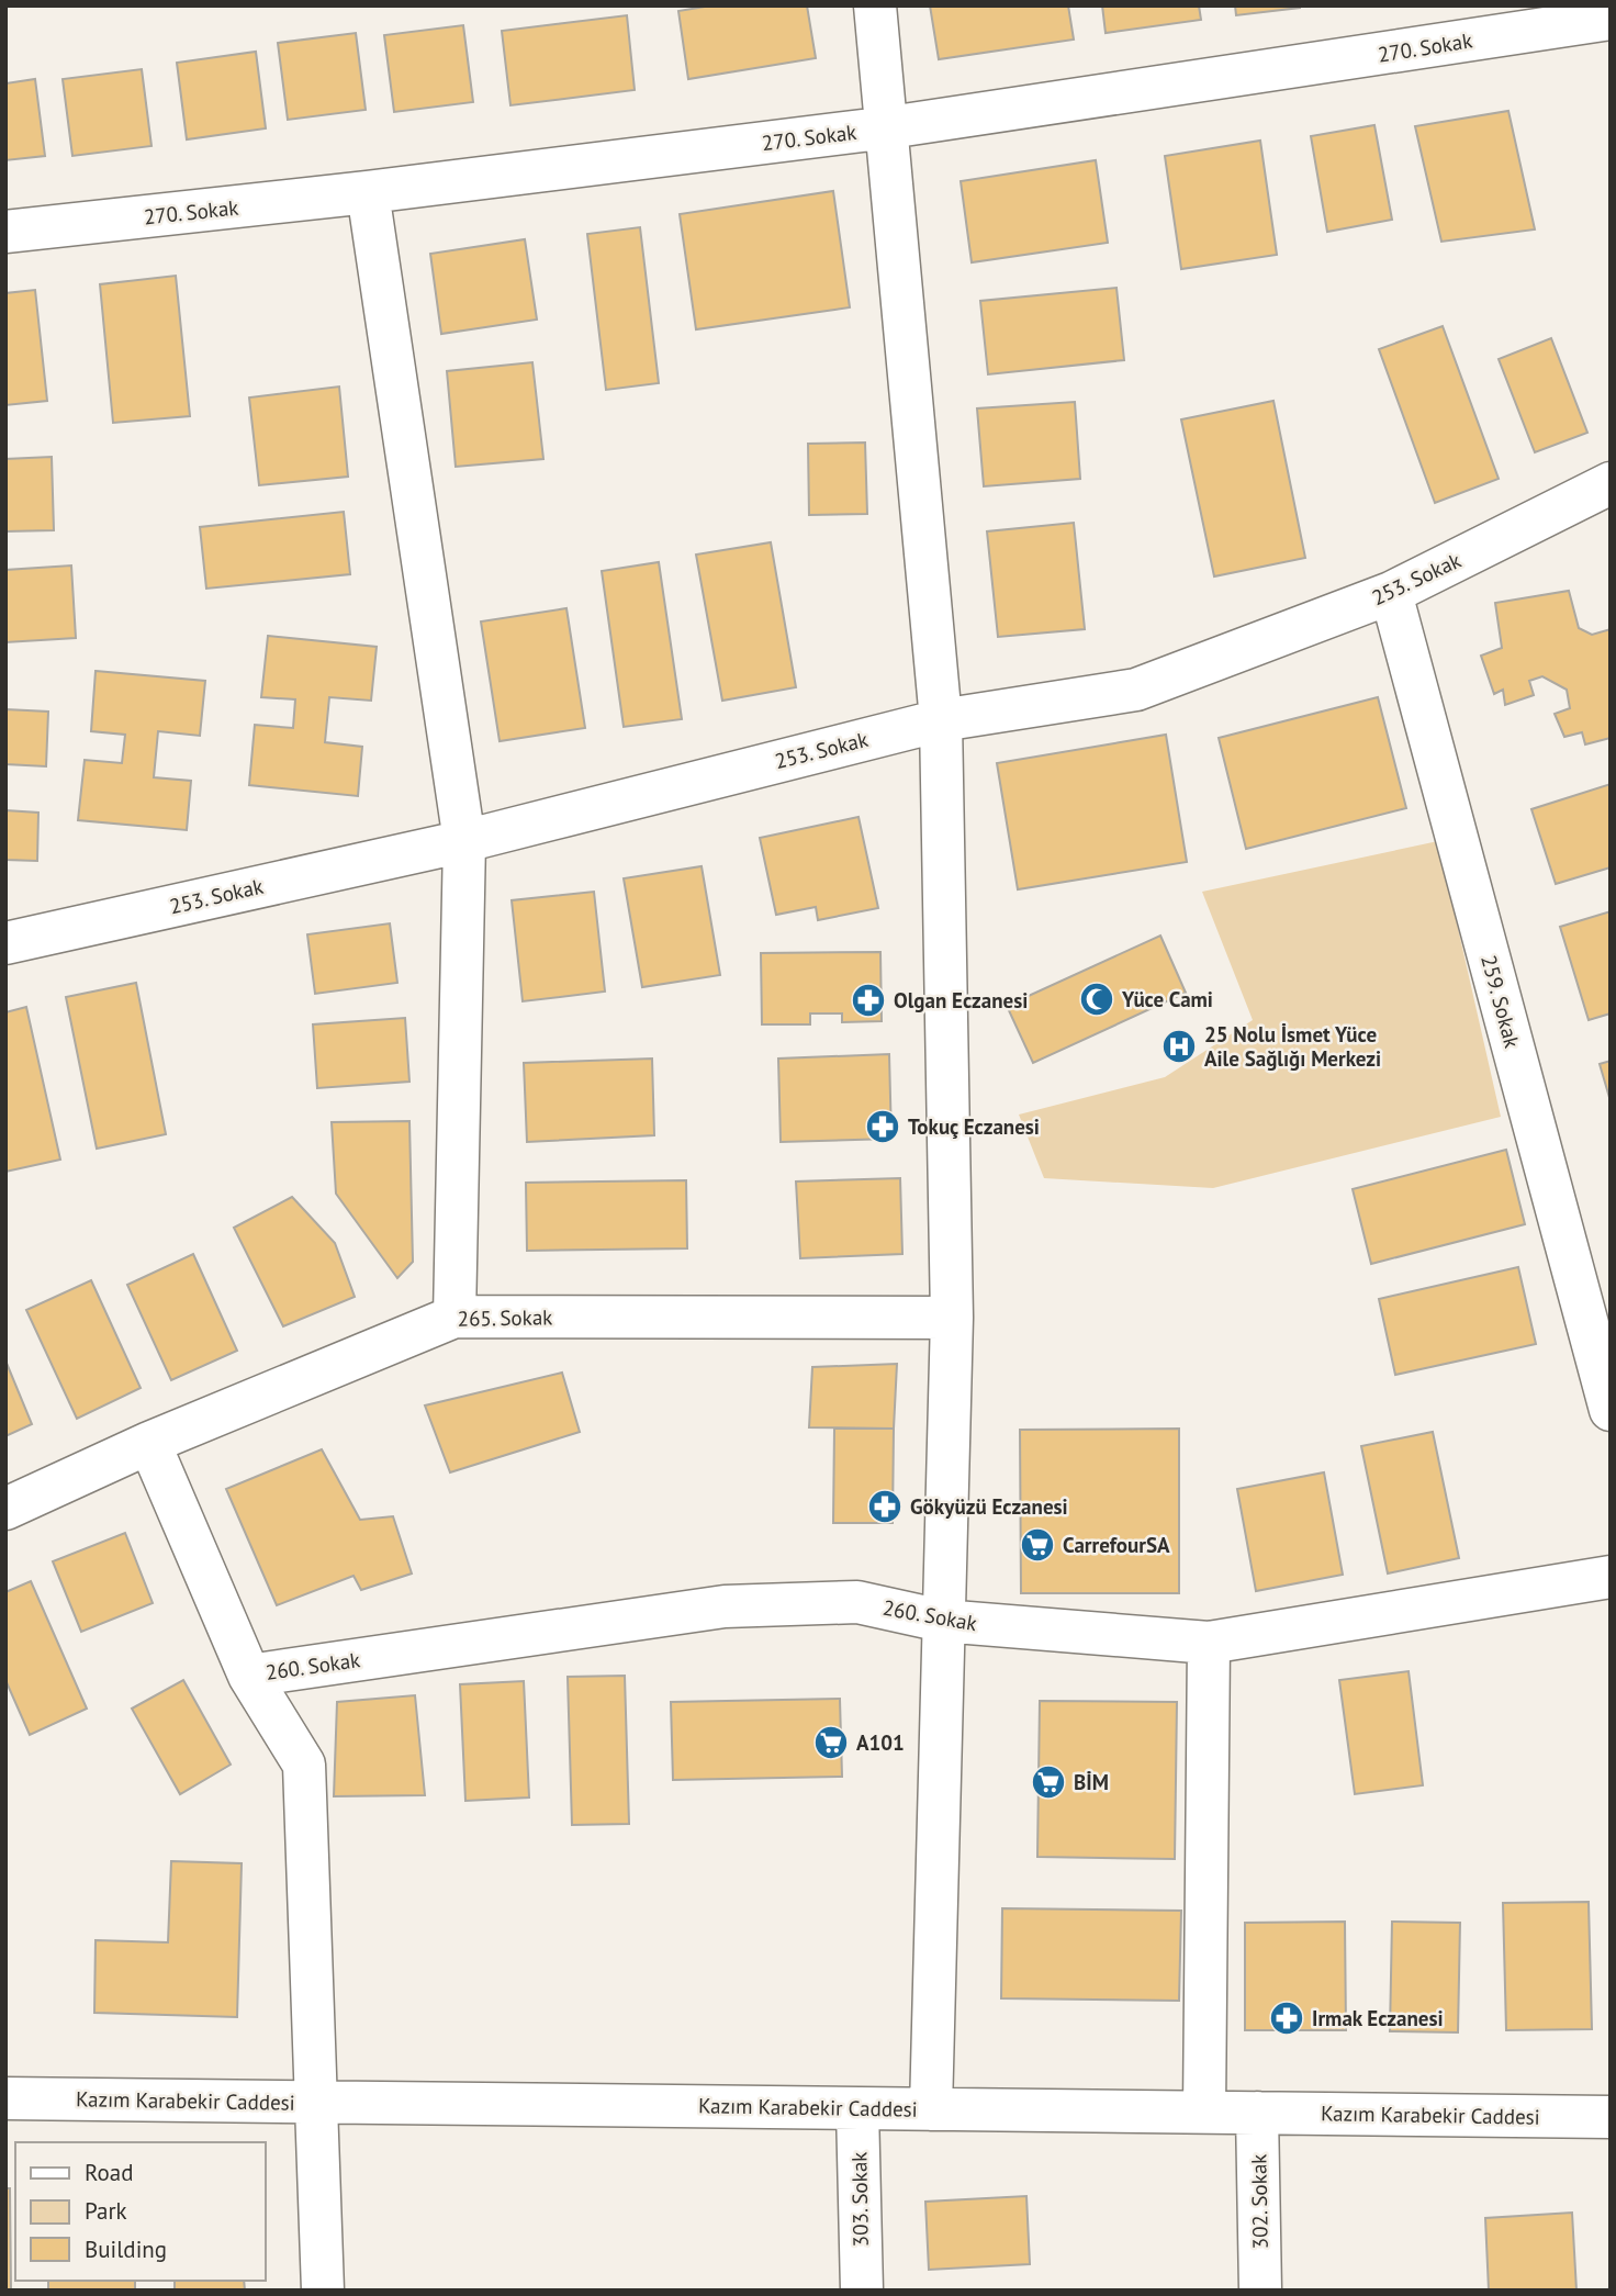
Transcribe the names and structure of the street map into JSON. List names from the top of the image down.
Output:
{
  "streets": {
    "street": [
      "270. Sokak",
      "253. Sokak",
      "259. Sokak",
      "265. Sokak",
      "260. Sokak",
      "Kazım Karabekir Caddesi",
      "303. Sokak",
      "302. Sokak"
    ]
  },
  "crossings": [
    ["253. Sokak", "259. Sokak"],
    ["Kazım Karabekir Caddesi", "303. Sokak"],
    ["Kazım Karabekir Caddesi", "302. Sokak"]
  ],
  "places": {
    "mosque": ["Yüce Cami"],
    "pharmacy": [
      "Olgan Eczanesi",
      "Tokuç Eczanesi",
      "Gökyüzü Eczanesi",
      "Irmak Eczanesi"
    ],
    "hospital": ["25 Nolu İsmet Yüce Aile Sağlığı Merkezi"],
    "supermarket": ["CarrefourSA", "A101", "BİM"]
  },
  "legend": ["Road", "Park", "Building"]
}
